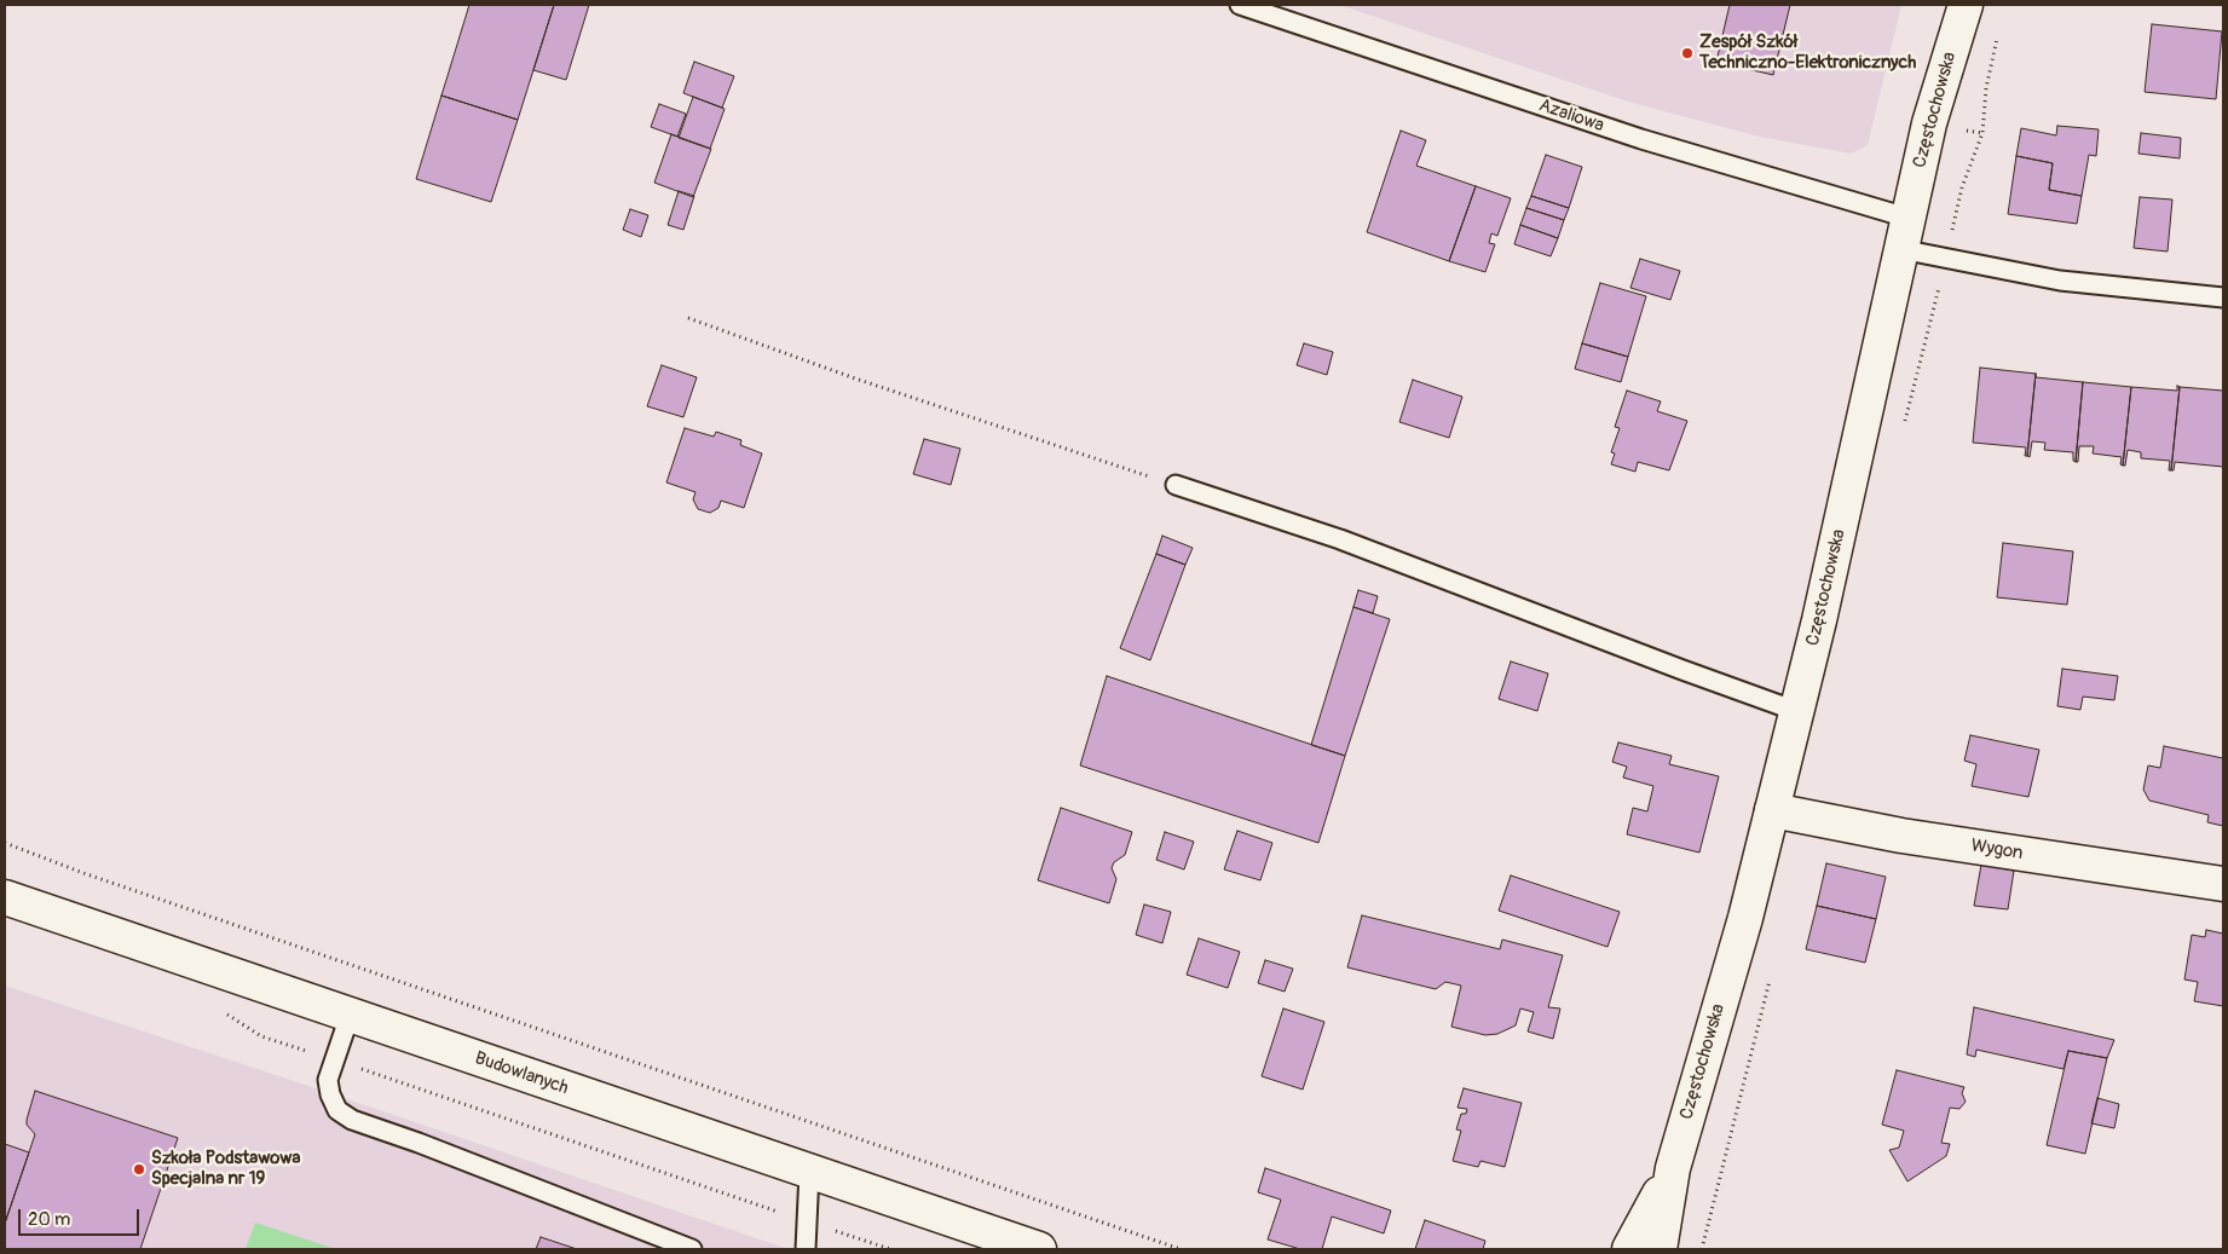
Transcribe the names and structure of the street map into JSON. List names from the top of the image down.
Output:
{
  "streets": {
    "street": ["Częstochowska", "Wygon", "Budowlanych"],
    "lane": ["Azaliowa"]
  },
  "crossings": [
    ["Częstochowska", "Azaliowa"],
    ["Częstochowska", "Wygon"]
  ],
  "places": ["Zespół Szkół Techniczno-Elektronicznych", "Szkoła Podstawowa Specjalna nr 19"],
  "scale_bar": "20 m"
}
